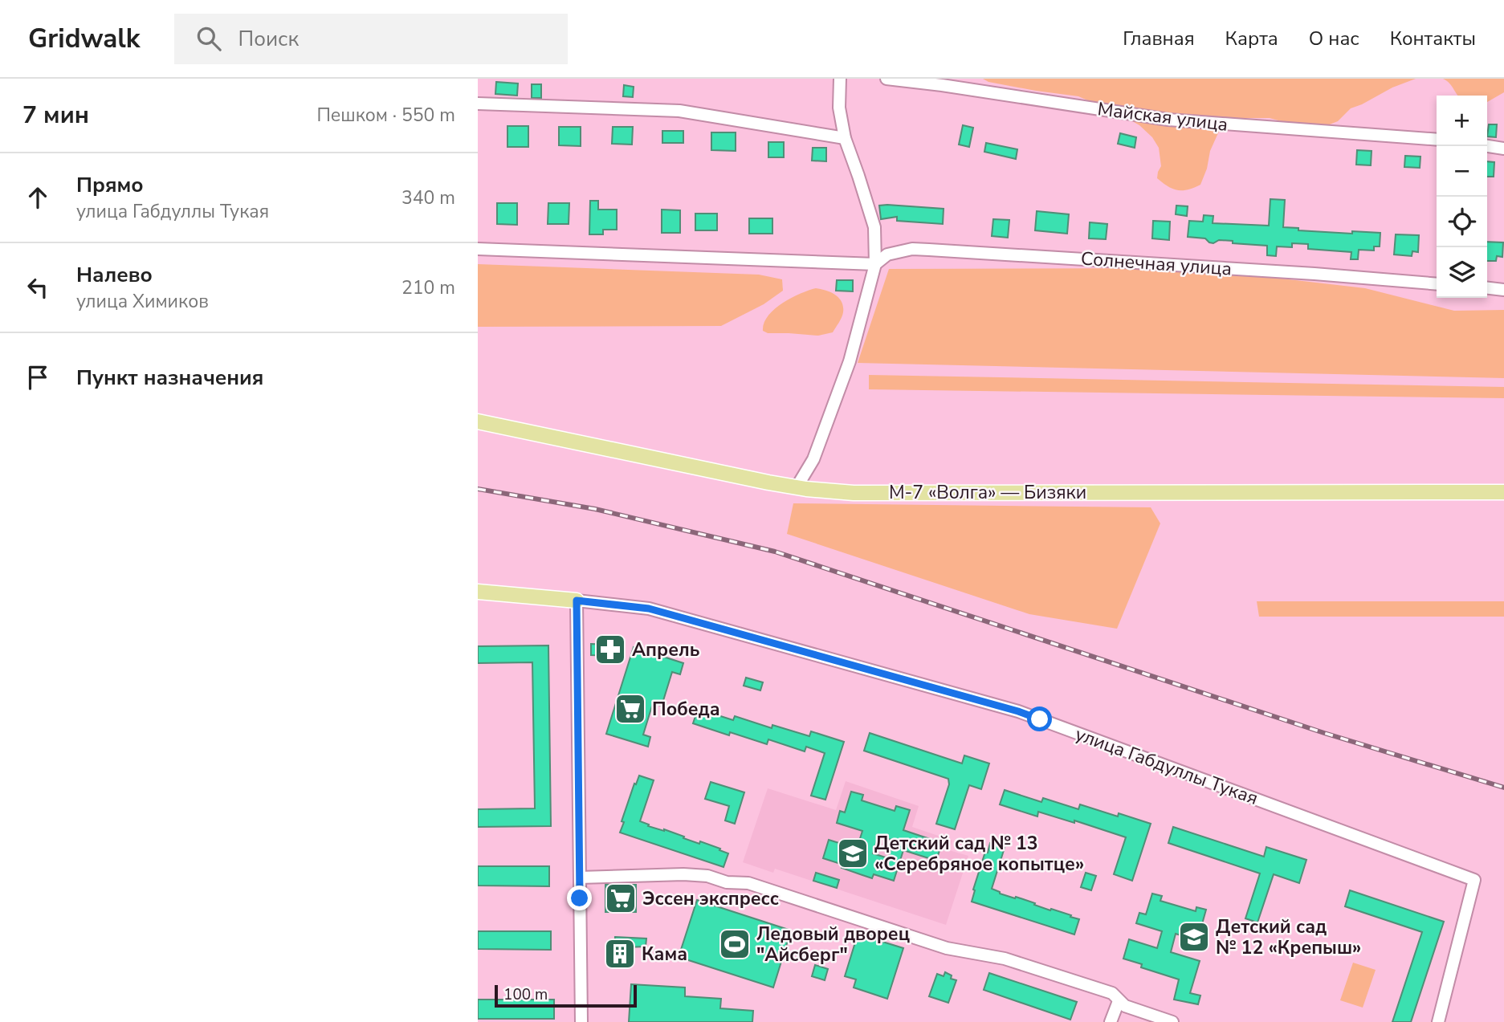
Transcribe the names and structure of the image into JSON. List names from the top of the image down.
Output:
{
  "streets": {
    "main road": ["М-7 «Волга» — Бизяки"],
    "street": ["Майская улица", "Солнечная улица", "улица Габдуллы Тукая"]
  },
  "places": {
    "pharmacy": ["Апрель"],
    "supermarket": ["Победа", "Эссен экспресс"],
    "school or university": ["Детский сад № 13 «Серебряное копытце»", "Детский сад № 12 «Крепыш»"],
    "sports": ["Ледовый дворец \"Айсберг\""],
    "building": ["Кама"]
  },
  "scale_bar": "100 m",
  "page": {
    "header": "Gridwalk",
    "search": "Поиск",
    "nav": [
      "Главная",
      "Карта",
      "О нас",
      "Контакты"
    ],
    "heading": ["7 мин", "Пешком · 550 m"],
    "map_buttons": ["+", "−"],
    "list": [
      ["Прямо", "улица Габдуллы Тукая", "340 m"],
      ["Налево", "улица Химиков", "210 m"],
      "Пункт назначения"
    ],
    "scale": "100 m"
  }
}
